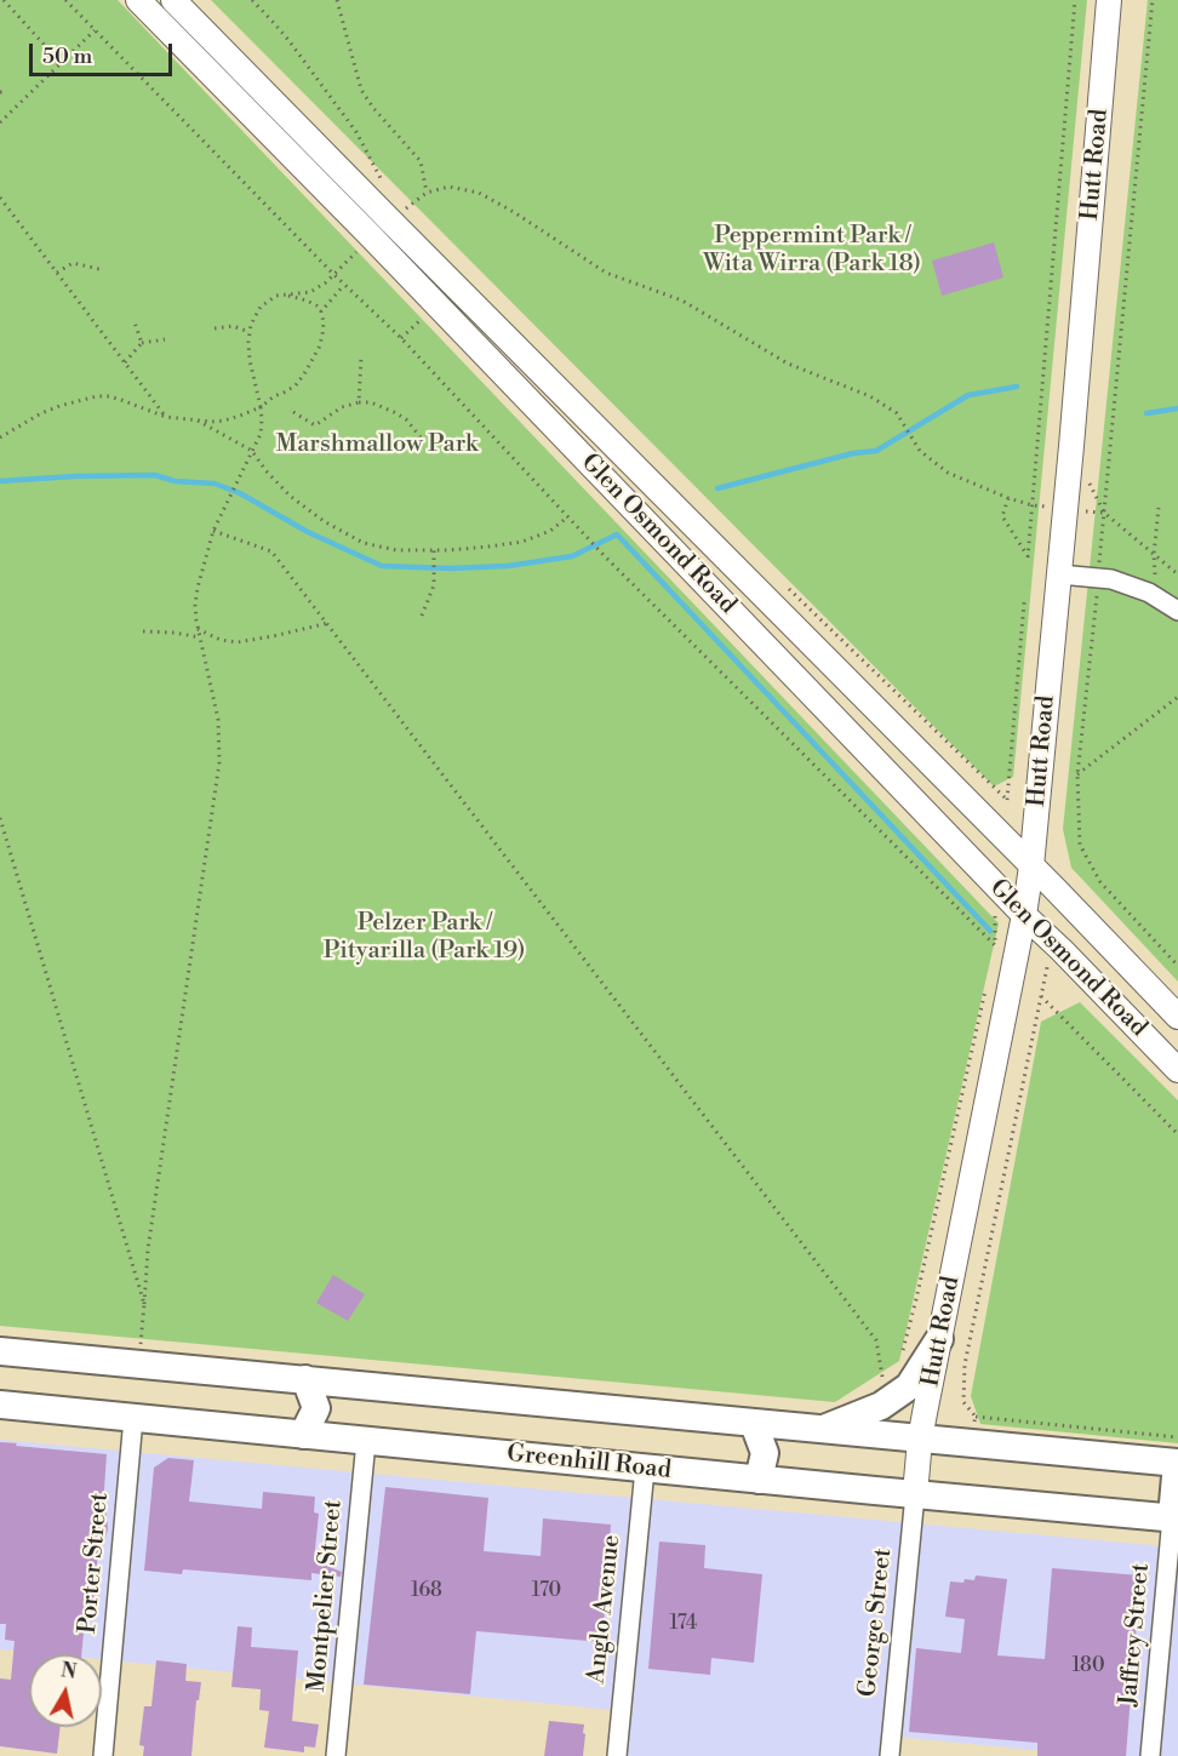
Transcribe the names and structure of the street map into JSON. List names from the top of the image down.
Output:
{
  "streets": {
    "highway": ["Greenhill Road"],
    "main road": ["Hutt Road", "Glen Osmond Road"],
    "street": [
      "Porter Street",
      "Montpelier Street",
      "Anglo Avenue",
      "George Street",
      "Jaffrey Street"
    ]
  },
  "crossings": [
    ["Hutt Road", "Glen Osmond Road"],
    ["Hutt Road", "Greenhill Road"],
    ["Hutt Road", "George Street"],
    ["Greenhill Road", "Porter Street"],
    ["Greenhill Road", "Montpelier Street"],
    ["Greenhill Road", "Anglo Avenue"],
    ["Greenhill Road", "George Street"],
    ["Greenhill Road", "Jaffrey Street"]
  ],
  "parks": ["Peppermint Park / Wita Wirra (Park 18)", "Marshmallow Park", "Pelzer Park / Pityarilla (Park 19)"],
  "house_numbers": [
    "168",
    "170",
    "174",
    "180"
  ],
  "scale_bar": "50 m",
  "north": "top"
}
